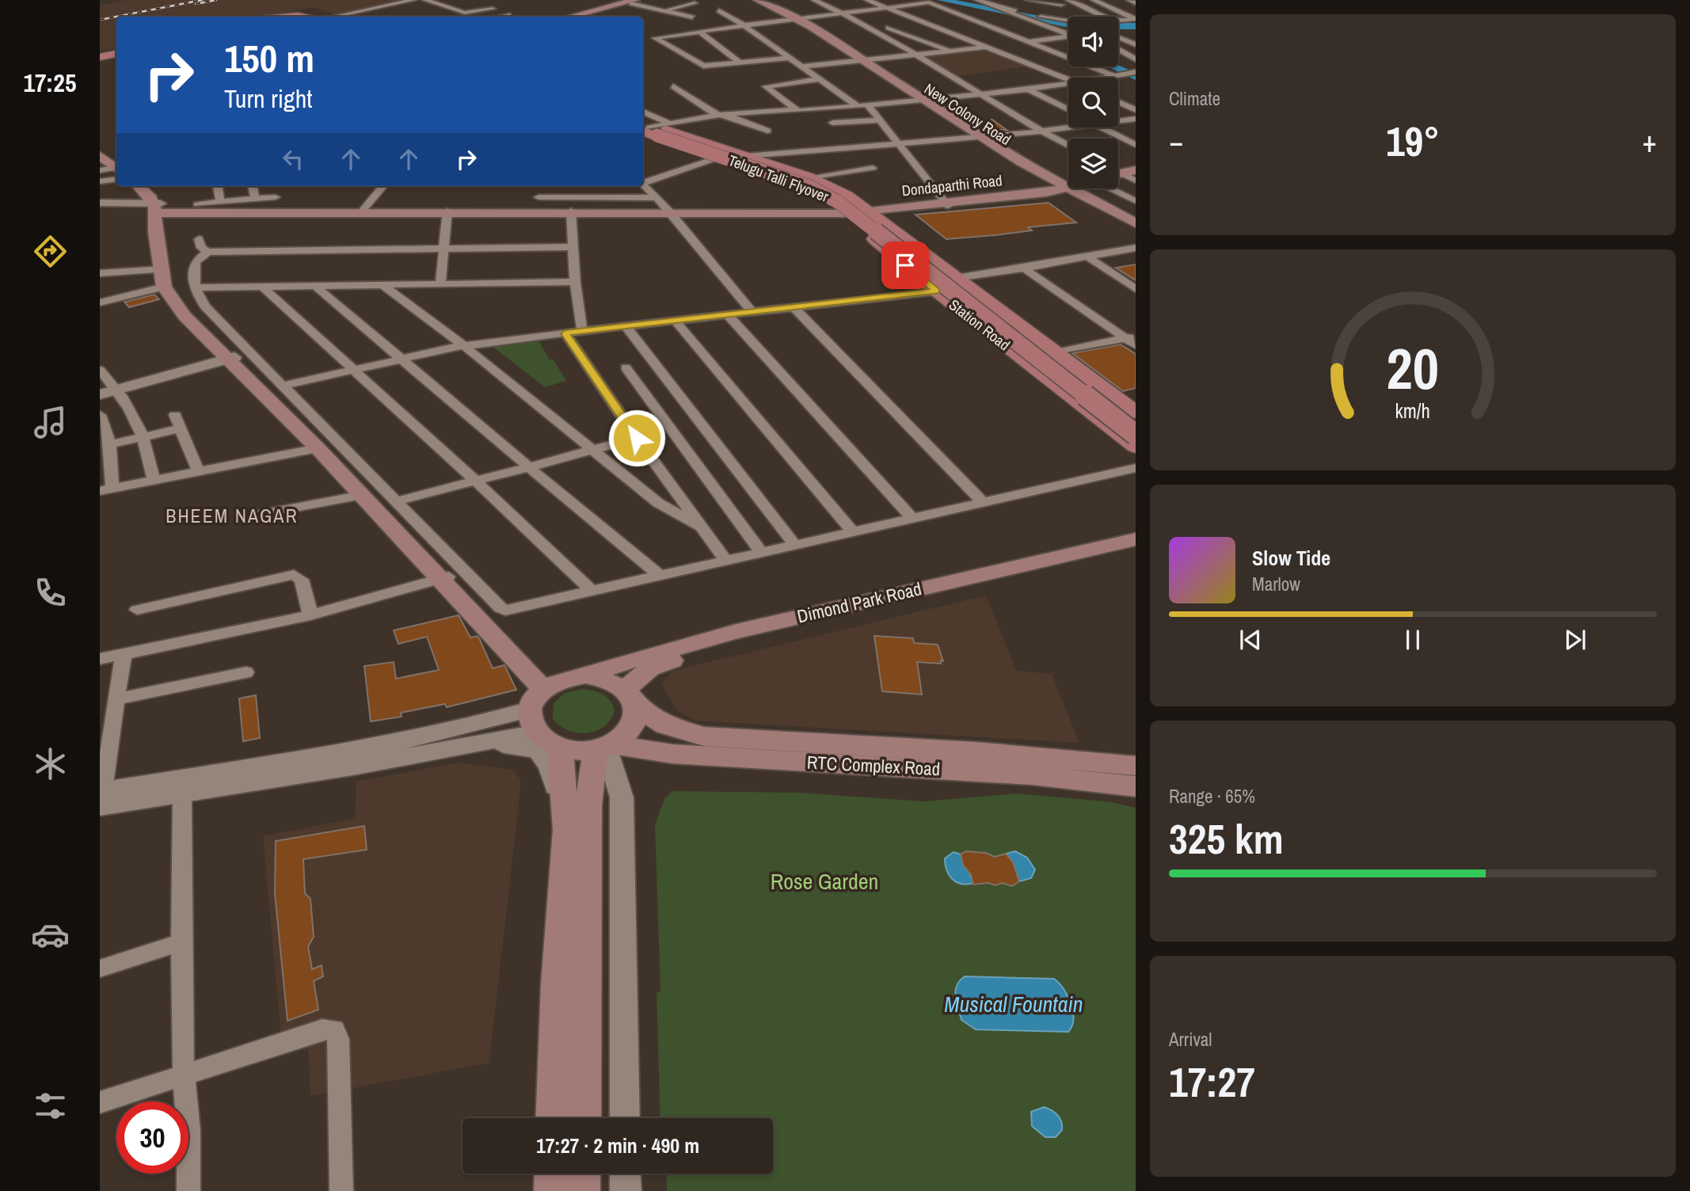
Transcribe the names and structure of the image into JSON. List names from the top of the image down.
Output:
{
  "streets": {
    "main road": [
      "New Colony Road",
      "Telugu Talli Flyover",
      "Station Road",
      "Dimond Park Road",
      "RTC Complex Road"
    ]
  },
  "crossings": [
    ["Telugu Talli Flyover", "Station Road"],
    ["Dimond Park Road", "RTC Complex Road"]
  ],
  "districts": ["BHEEM NAGAR"],
  "water": ["Musical Fountain"],
  "parks": ["Rose Garden"],
  "page": {
    "tabs": "17:25",
    "tile": [
      "Climate",
      ["Range · 65%", "325 km"],
      ["Arrival", "17:27"]
    ],
    "turn": ["150 m", "Turn right"],
    "heat": ["−", "19°", "+"],
    "song": ["Slow Tide", "Marlow"],
    "limit": "30",
    "trip": "17:27 · 2 min · 490 m",
    "gauge": ["20", "km/h"]
  }
}
